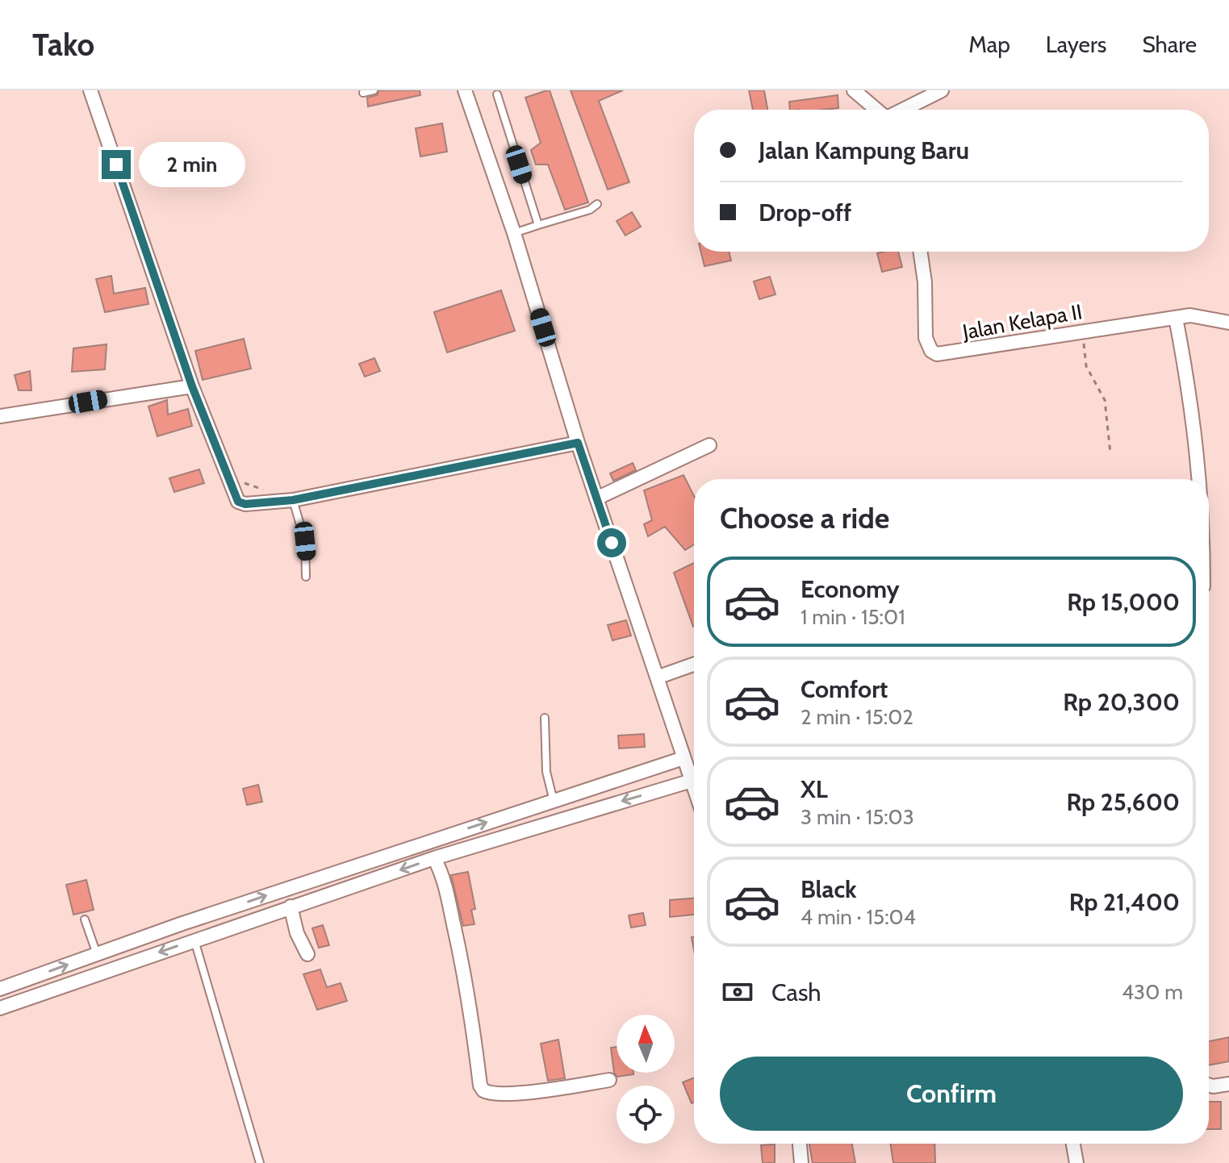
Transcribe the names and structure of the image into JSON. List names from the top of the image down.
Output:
{
  "streets": {
    "street": ["Jalan Kelapa II"]
  },
  "north": "top",
  "page": {
    "header": "Tako",
    "nav": ["Map", "Layers", "Share"],
    "banner": ["Jalan Kampung Baru", "Drop-off"],
    "bubble": "2 min",
    "heading": "Choose a ride",
    "list": [
      {
        "name": "Economy",
        "note": "1 min · 15:01",
        "value": "Rp 15,000"
      },
      {
        "name": "Comfort",
        "note": "2 min · 15:02",
        "value": "Rp 20,300"
      },
      {
        "name": "XL",
        "note": "3 min · 15:03",
        "value": "Rp 25,600"
      },
      {
        "name": "Black",
        "note": "4 min · 15:04",
        "value": "Rp 21,400"
      }
    ],
    "pay": ["Cash", "430 m"],
    "buttons": "Confirm"
  }
}
